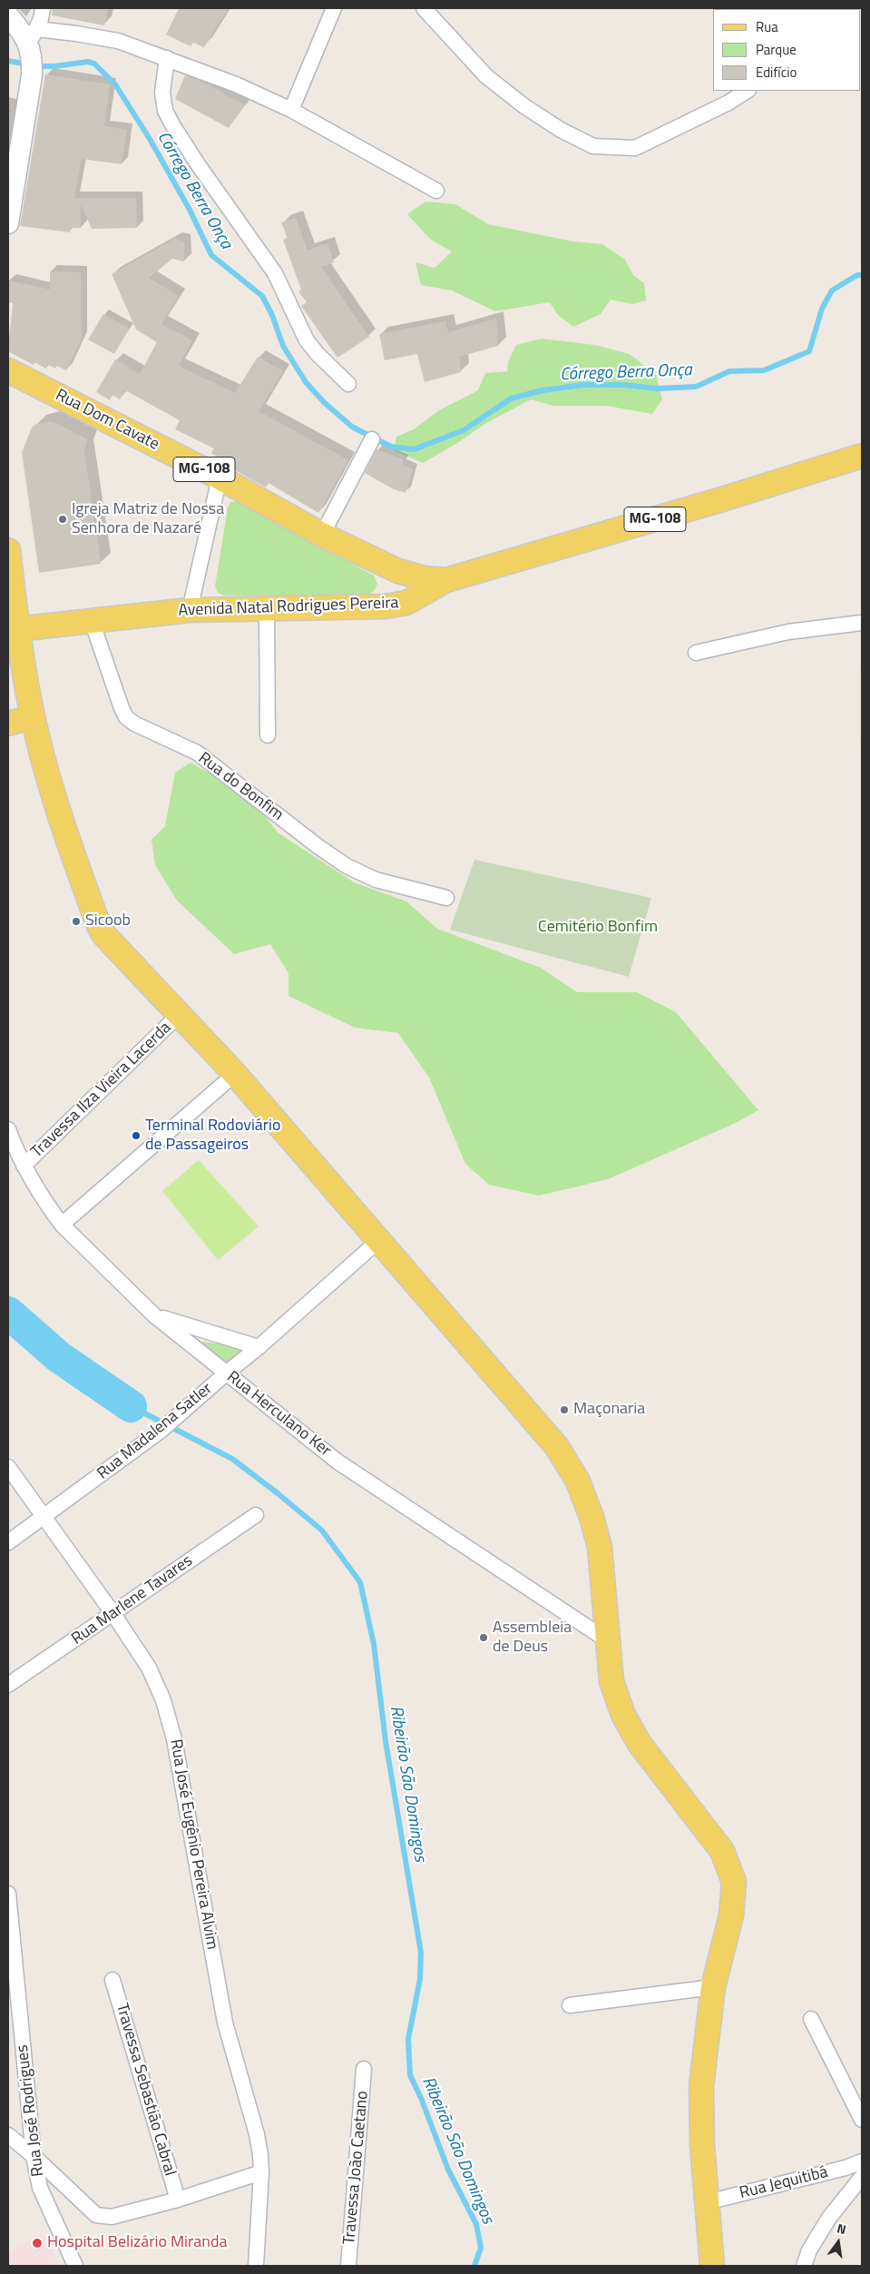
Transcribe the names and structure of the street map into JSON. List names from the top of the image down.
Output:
{
  "streets": {
    "main road": ["Rua Dom Cavate", "MG-108", "Avenida Natal Rodrigues Pereira"],
    "street": [
      "Rua do Bonfim",
      "Travessa Ilza Vieira Lacerda",
      "Rua Herculano Ker",
      "Rua Madalena Satler",
      "Rua Marlene Tavares",
      "Rua José Eugênio Pereira Alvim",
      "Travessa Sebastião Cabral",
      "Rua José Rodrigues",
      "Travessa João Caetano",
      "Rua Jequitibá"
    ]
  },
  "crossings": [
    ["Rua Dom Cavate", "MG-108"],
    ["MG-108", "Avenida Natal Rodrigues Pereira"],
    ["Avenida Natal Rodrigues Pereira", "Rua do Bonfim"],
    ["Travessa Ilza Vieira Lacerda", "Rua Herculano Ker"],
    ["Rua Herculano Ker", "Rua Madalena Satler"],
    ["Rua Madalena Satler", "Rua José Eugênio Pereira Alvim"],
    ["Rua Marlene Tavares", "Rua José Eugênio Pereira Alvim"]
  ],
  "water": ["Córrego Berra Onça", "Ribeirão São Domingos"],
  "parks": ["Cemitério Bonfim"],
  "places": [
    "Igreja Matriz de Nossa Senhora de Nazaré",
    "Sicoob",
    "Terminal Rodoviário de Passageiros",
    "Maçonaria",
    "Assembleia de Deus",
    "Hospital Belizário Miranda"
  ],
  "legend": ["Rua", "Parque", "Edifício"],
  "north": "top"
}
